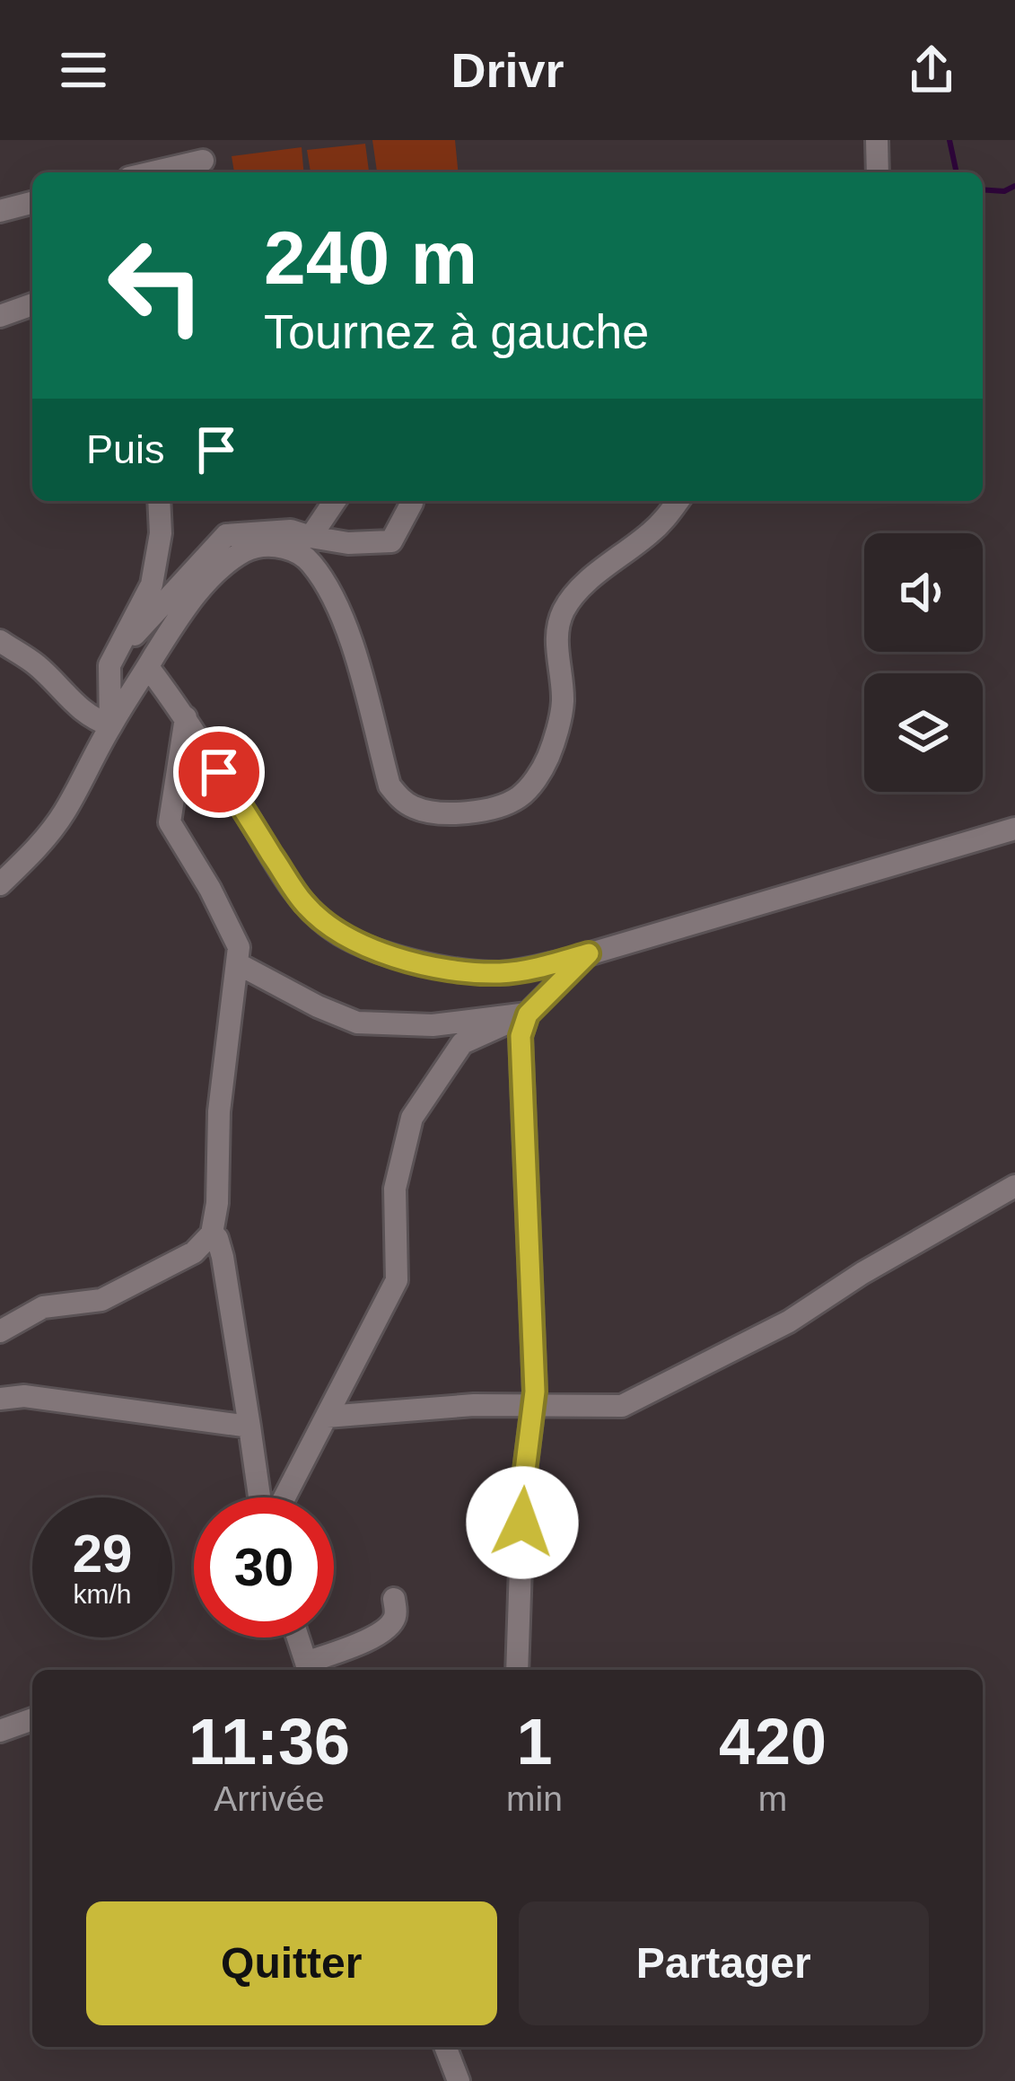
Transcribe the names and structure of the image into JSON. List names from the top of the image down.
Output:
{
  "page": {
    "header": "Drivr",
    "turn": ["240 m", "Tournez à gauche"],
    "then": "Puis",
    "speed": "29 km/h",
    "limit": "30",
    "eta": [
      "11:36",
      "Arrivée",
      "1",
      "min",
      "420",
      "m"
    ],
    "buttons": ["Quitter", "Partager"]
  }
}
